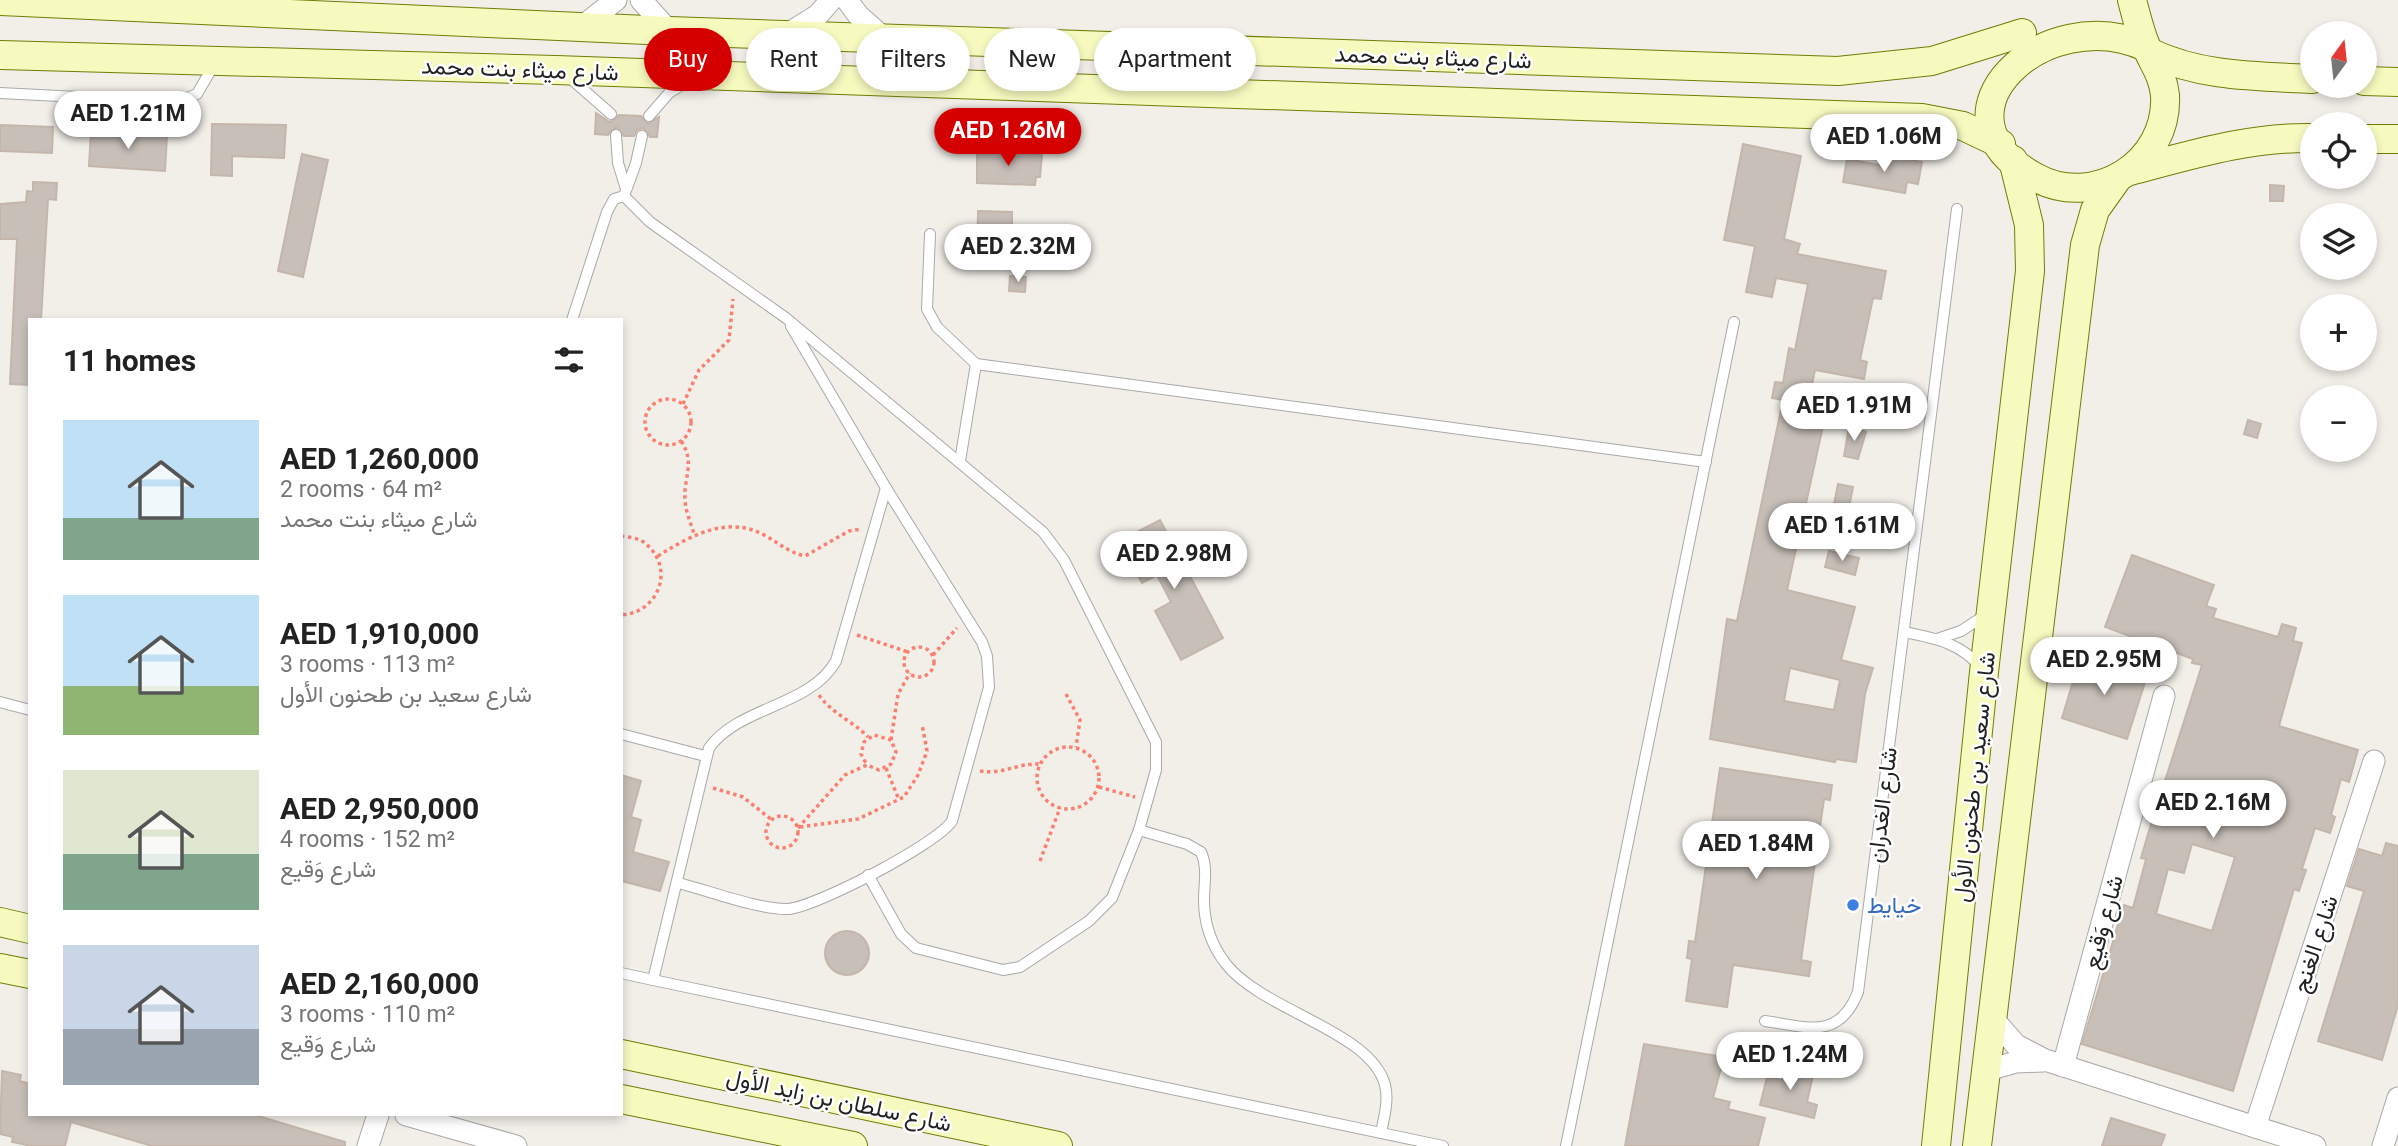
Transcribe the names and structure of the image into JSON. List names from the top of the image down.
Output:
{
  "streets": {
    "main road": ["شارع ميثاء بنت محمد", "شارع سعيد بن طحنون الأول", "شارع سلطان بن زايد الأول"],
    "street": ["شارع وَقيع", "شارع الغنج"],
    "lane": ["شارع الغدران"]
  },
  "crossings": [
    ["شارع ميثاء بنت محمد", "شارع سعيد بن طحنون الأول"]
  ],
  "places": ["خيايط"],
  "north": "top",
  "page": {
    "map_buttons": ["+", "−"],
    "chip": [
      "Buy",
      "Rent",
      "Filters",
      "New",
      "Apartment"
    ],
    "price": [
      "AED 1.21M",
      "AED 1.26M",
      "AED 1.06M",
      "AED 2.32M",
      "AED 1.91M",
      "AED 1.61M",
      "AED 2.98M",
      "AED 2.95M",
      "AED 2.16M",
      "AED 1.84M",
      "AED 1.24M"
    ],
    "heading": "11 homes",
    "list": [
      {
        "name": "AED 1,260,000",
        "note": "2 rooms · 64 m² · شارع ميثاء بنت محمد"
      },
      {
        "name": "AED 1,910,000",
        "note": "3 rooms · 113 m² · شارع سعيد بن طحنون الأول"
      },
      {
        "name": "AED 2,950,000",
        "note": "4 rooms · 152 m² · شارع وَقيع"
      },
      {
        "name": "AED 2,160,000",
        "note": "3 rooms · 110 m² · شارع وَقيع"
      }
    ]
  }
}
